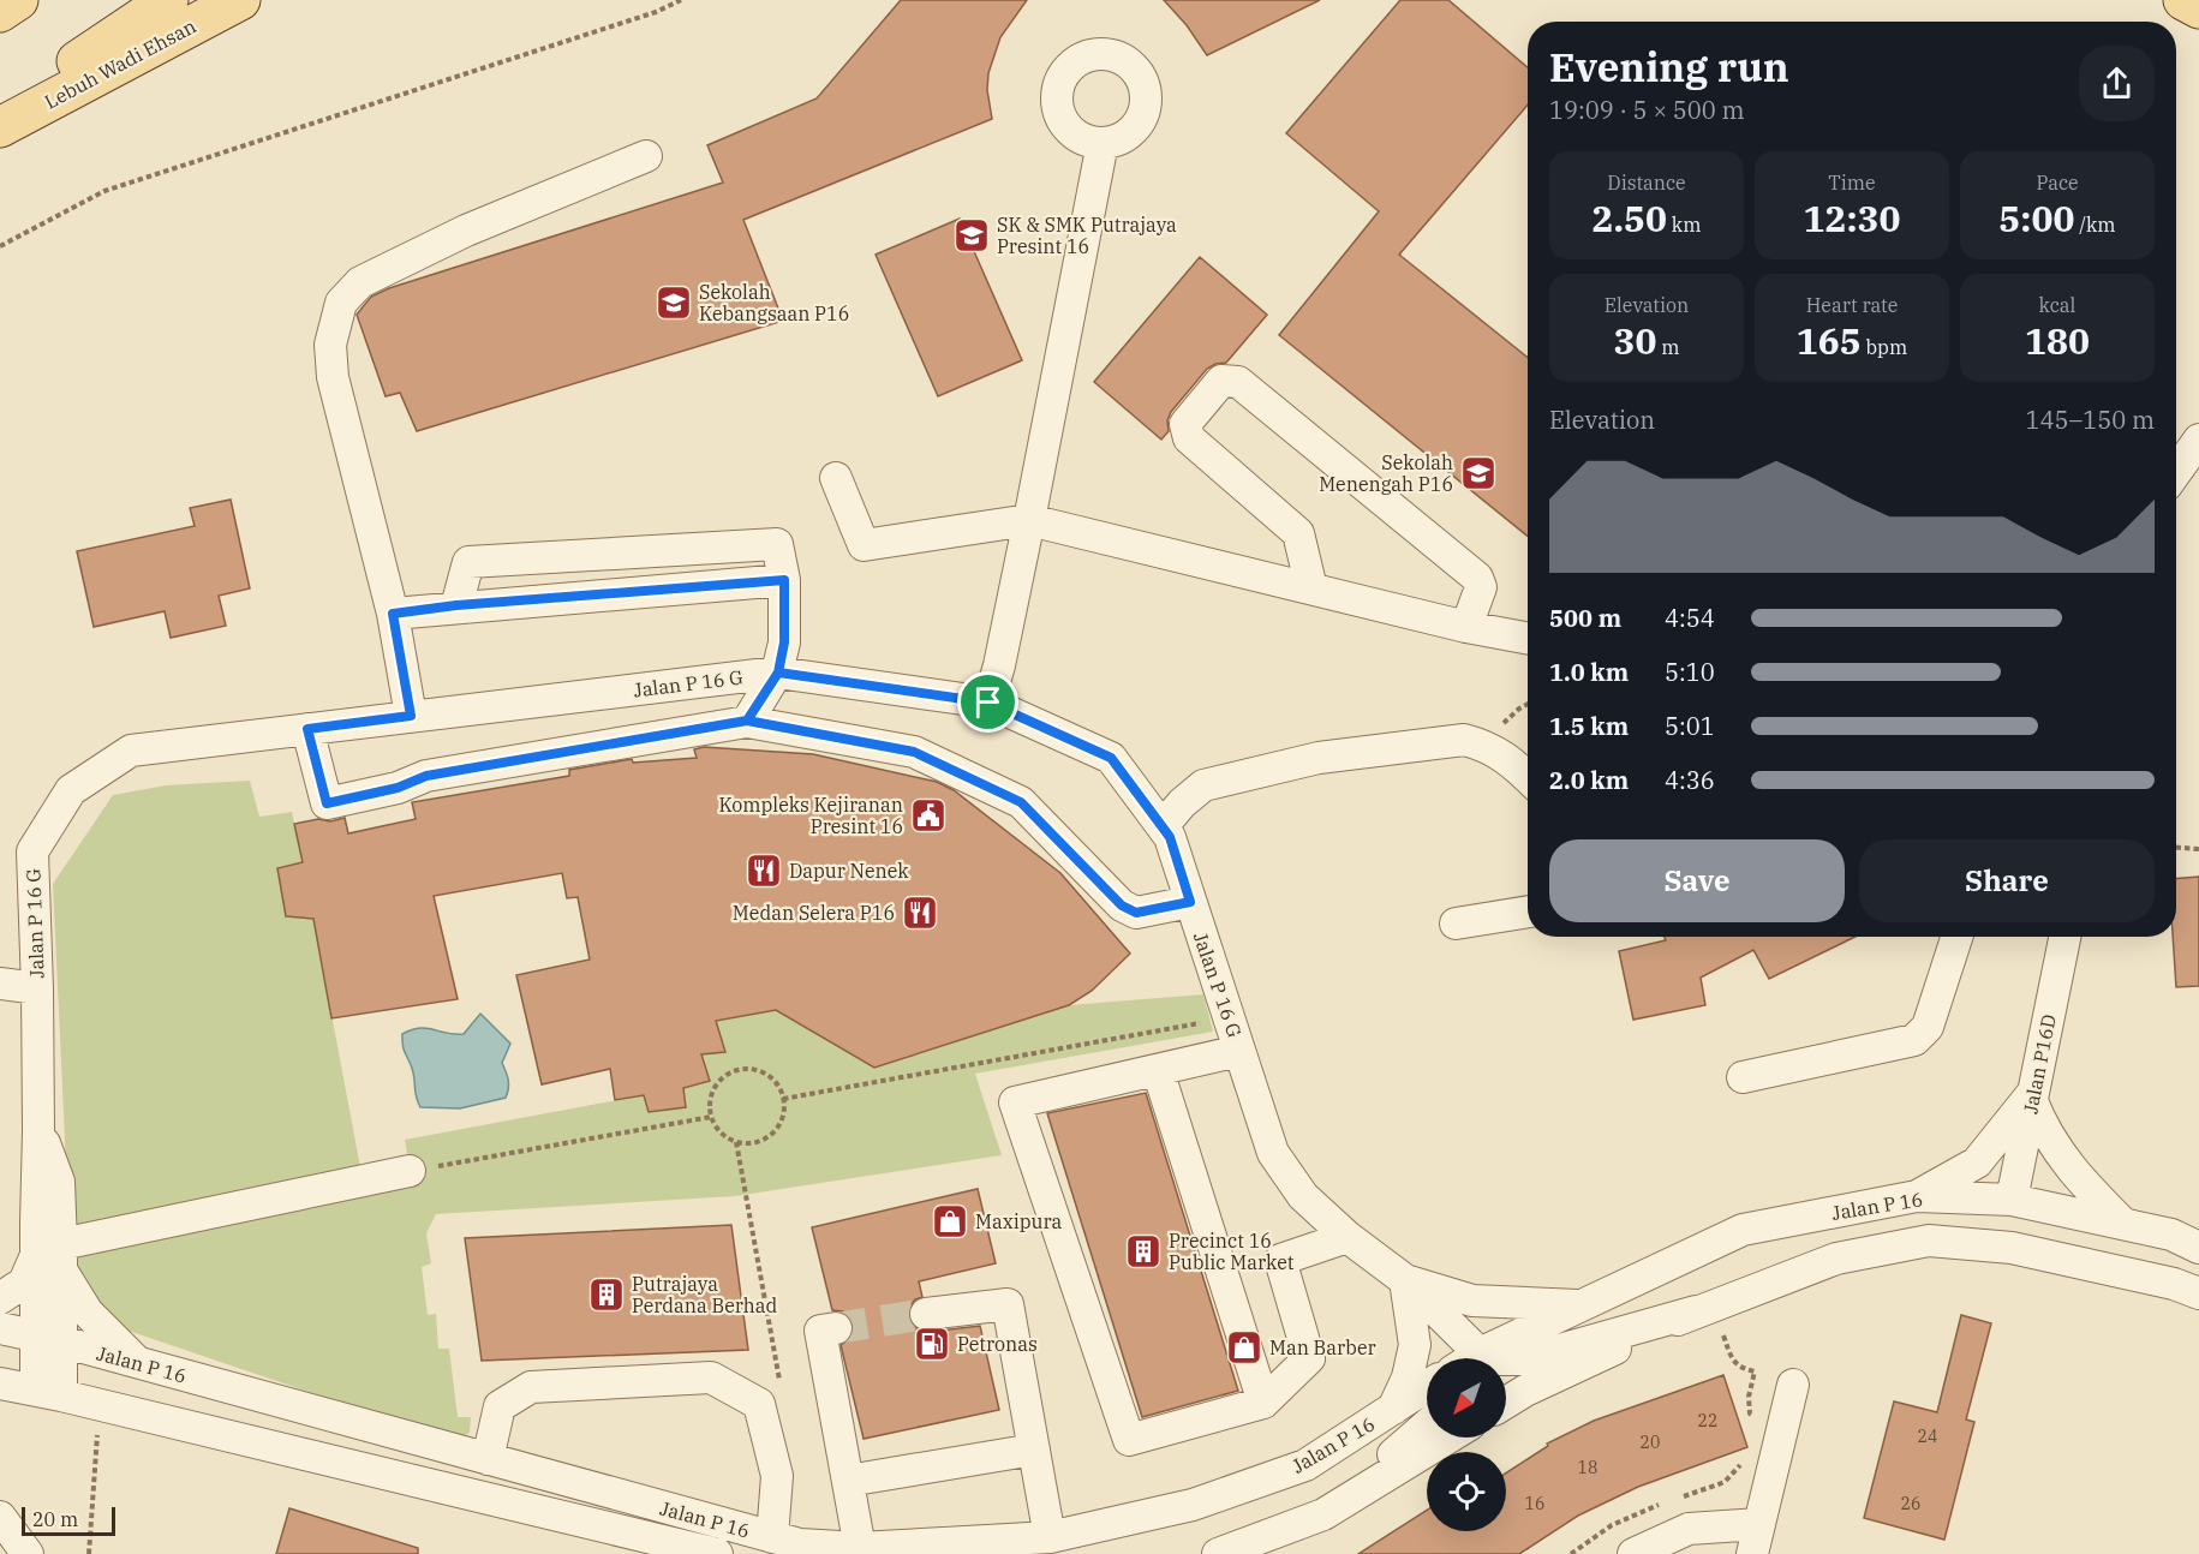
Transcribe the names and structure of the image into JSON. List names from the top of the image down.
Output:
{
  "streets": {
    "main road": ["Lebuh Wadi Ehsan"],
    "street": ["Jalan P 16 G", "Jalan P16D", "Jalan P 16"]
  },
  "crossings": [
    ["Jalan P 16 G", "Jalan P 16"],
    ["Jalan P16D", "Jalan P 16"]
  ],
  "places": {
    "school or university": ["SK & SMK Putrajaya Presint 16", "Sekolah Kebangsaan P16", "Sekolah Menengah P16"],
    "public building": ["Kompleks Kejiranan Presint 16"],
    "restaurant": ["Dapur Nenek", "Medan Selera P16"],
    "shop": ["Maxipura", "Man Barber"],
    "building": ["Precinct 16 Public Market", "Putrajaya Perdana Berhad"],
    "fuel station": ["Petronas"]
  },
  "house_numbers": [
    "22",
    "24",
    "20",
    "18",
    "16",
    "26"
  ],
  "scale_bar": "20 m",
  "north": "bottom left",
  "page": {
    "heading": ["Evening run", "19:09 · 5 × 500 m"],
    "stats": [
      ["Distance", "2.50 km"],
      ["Time", "12:30"],
      ["Pace", "5:00 /km"],
      ["Elevation", "30 m"],
      ["Heart rate", "165 bpm"],
      ["kcal", "180"]
    ],
    "chart": ["Elevation", "145–150 m"],
    "list": [
      {
        "name": "500 m",
        "note": "4:54"
      },
      {
        "name": "1.0 km",
        "note": "5:10"
      },
      {
        "name": "1.5 km",
        "note": "5:01"
      },
      {
        "name": "2.0 km",
        "note": "4:36"
      }
    ],
    "buttons": ["Save", "Share"],
    "scale": "20 m"
  }
}
